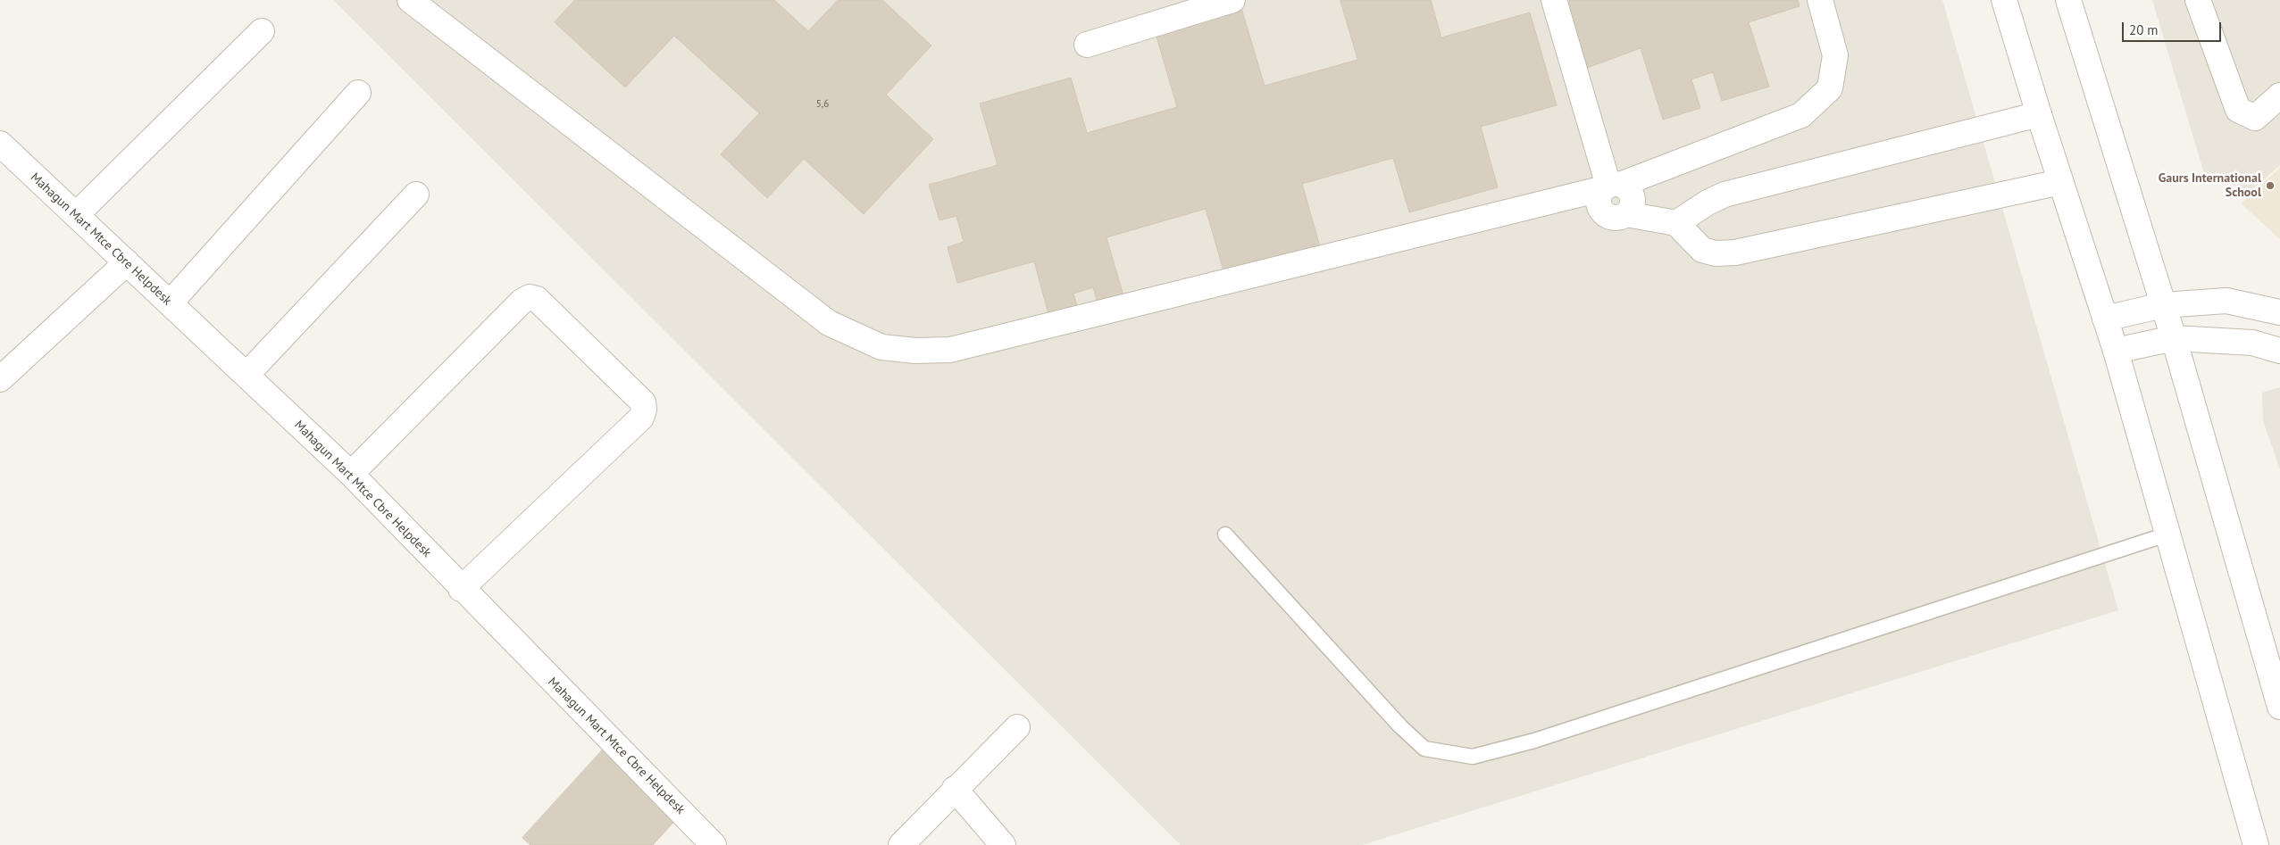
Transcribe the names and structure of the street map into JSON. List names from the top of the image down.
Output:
{
  "streets": {
    "street": ["Mahagun Mart Mtce Cbre Helpdesk"]
  },
  "places": ["Gaurs International School"],
  "house_numbers": ["5,6"],
  "scale_bar": "20 m"
}
